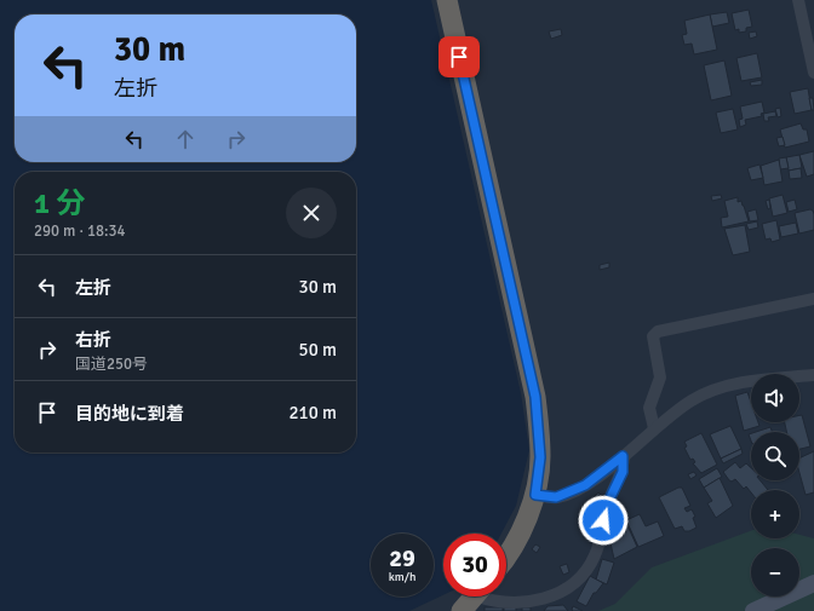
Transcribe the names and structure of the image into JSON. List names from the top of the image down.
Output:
{
  "page": {
    "turn": ["30 m", "左折"],
    "heading": ["1 分", "290 m · 18:34"],
    "list": [
      {
        "name": "左折",
        "value": "30 m"
      },
      {
        "name": "右折",
        "note": "国道250号",
        "value": "50 m"
      },
      {
        "name": "目的地に到着",
        "value": "210 m"
      }
    ],
    "map_buttons": ["+", "−"],
    "speed": "29 km/h",
    "limit": "30"
  }
}
